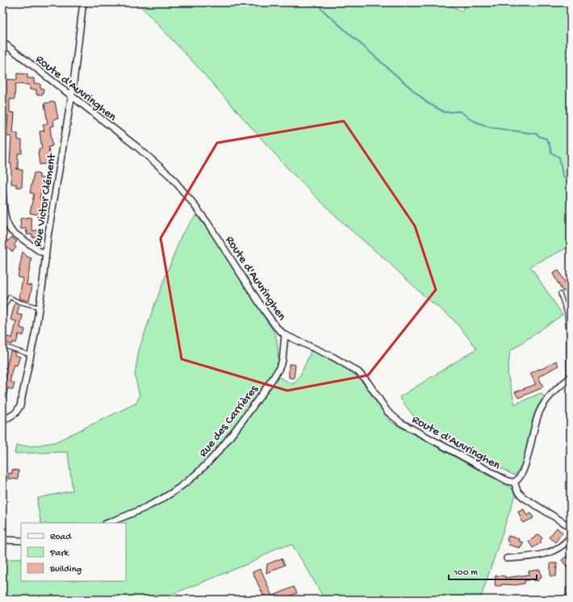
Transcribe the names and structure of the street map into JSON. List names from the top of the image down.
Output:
{
  "streets": {
    "street": ["Route d'Auvringhen", "Rue Victor Clément", "Rue des Carrières"]
  },
  "crossings": [
    ["Route d'Auvringhen", "Rue Victor Clément"],
    ["Route d'Auvringhen", "Rue des Carrières"]
  ],
  "legend": ["Road", "Park", "Building"],
  "scale_bar": "100 m"
}
